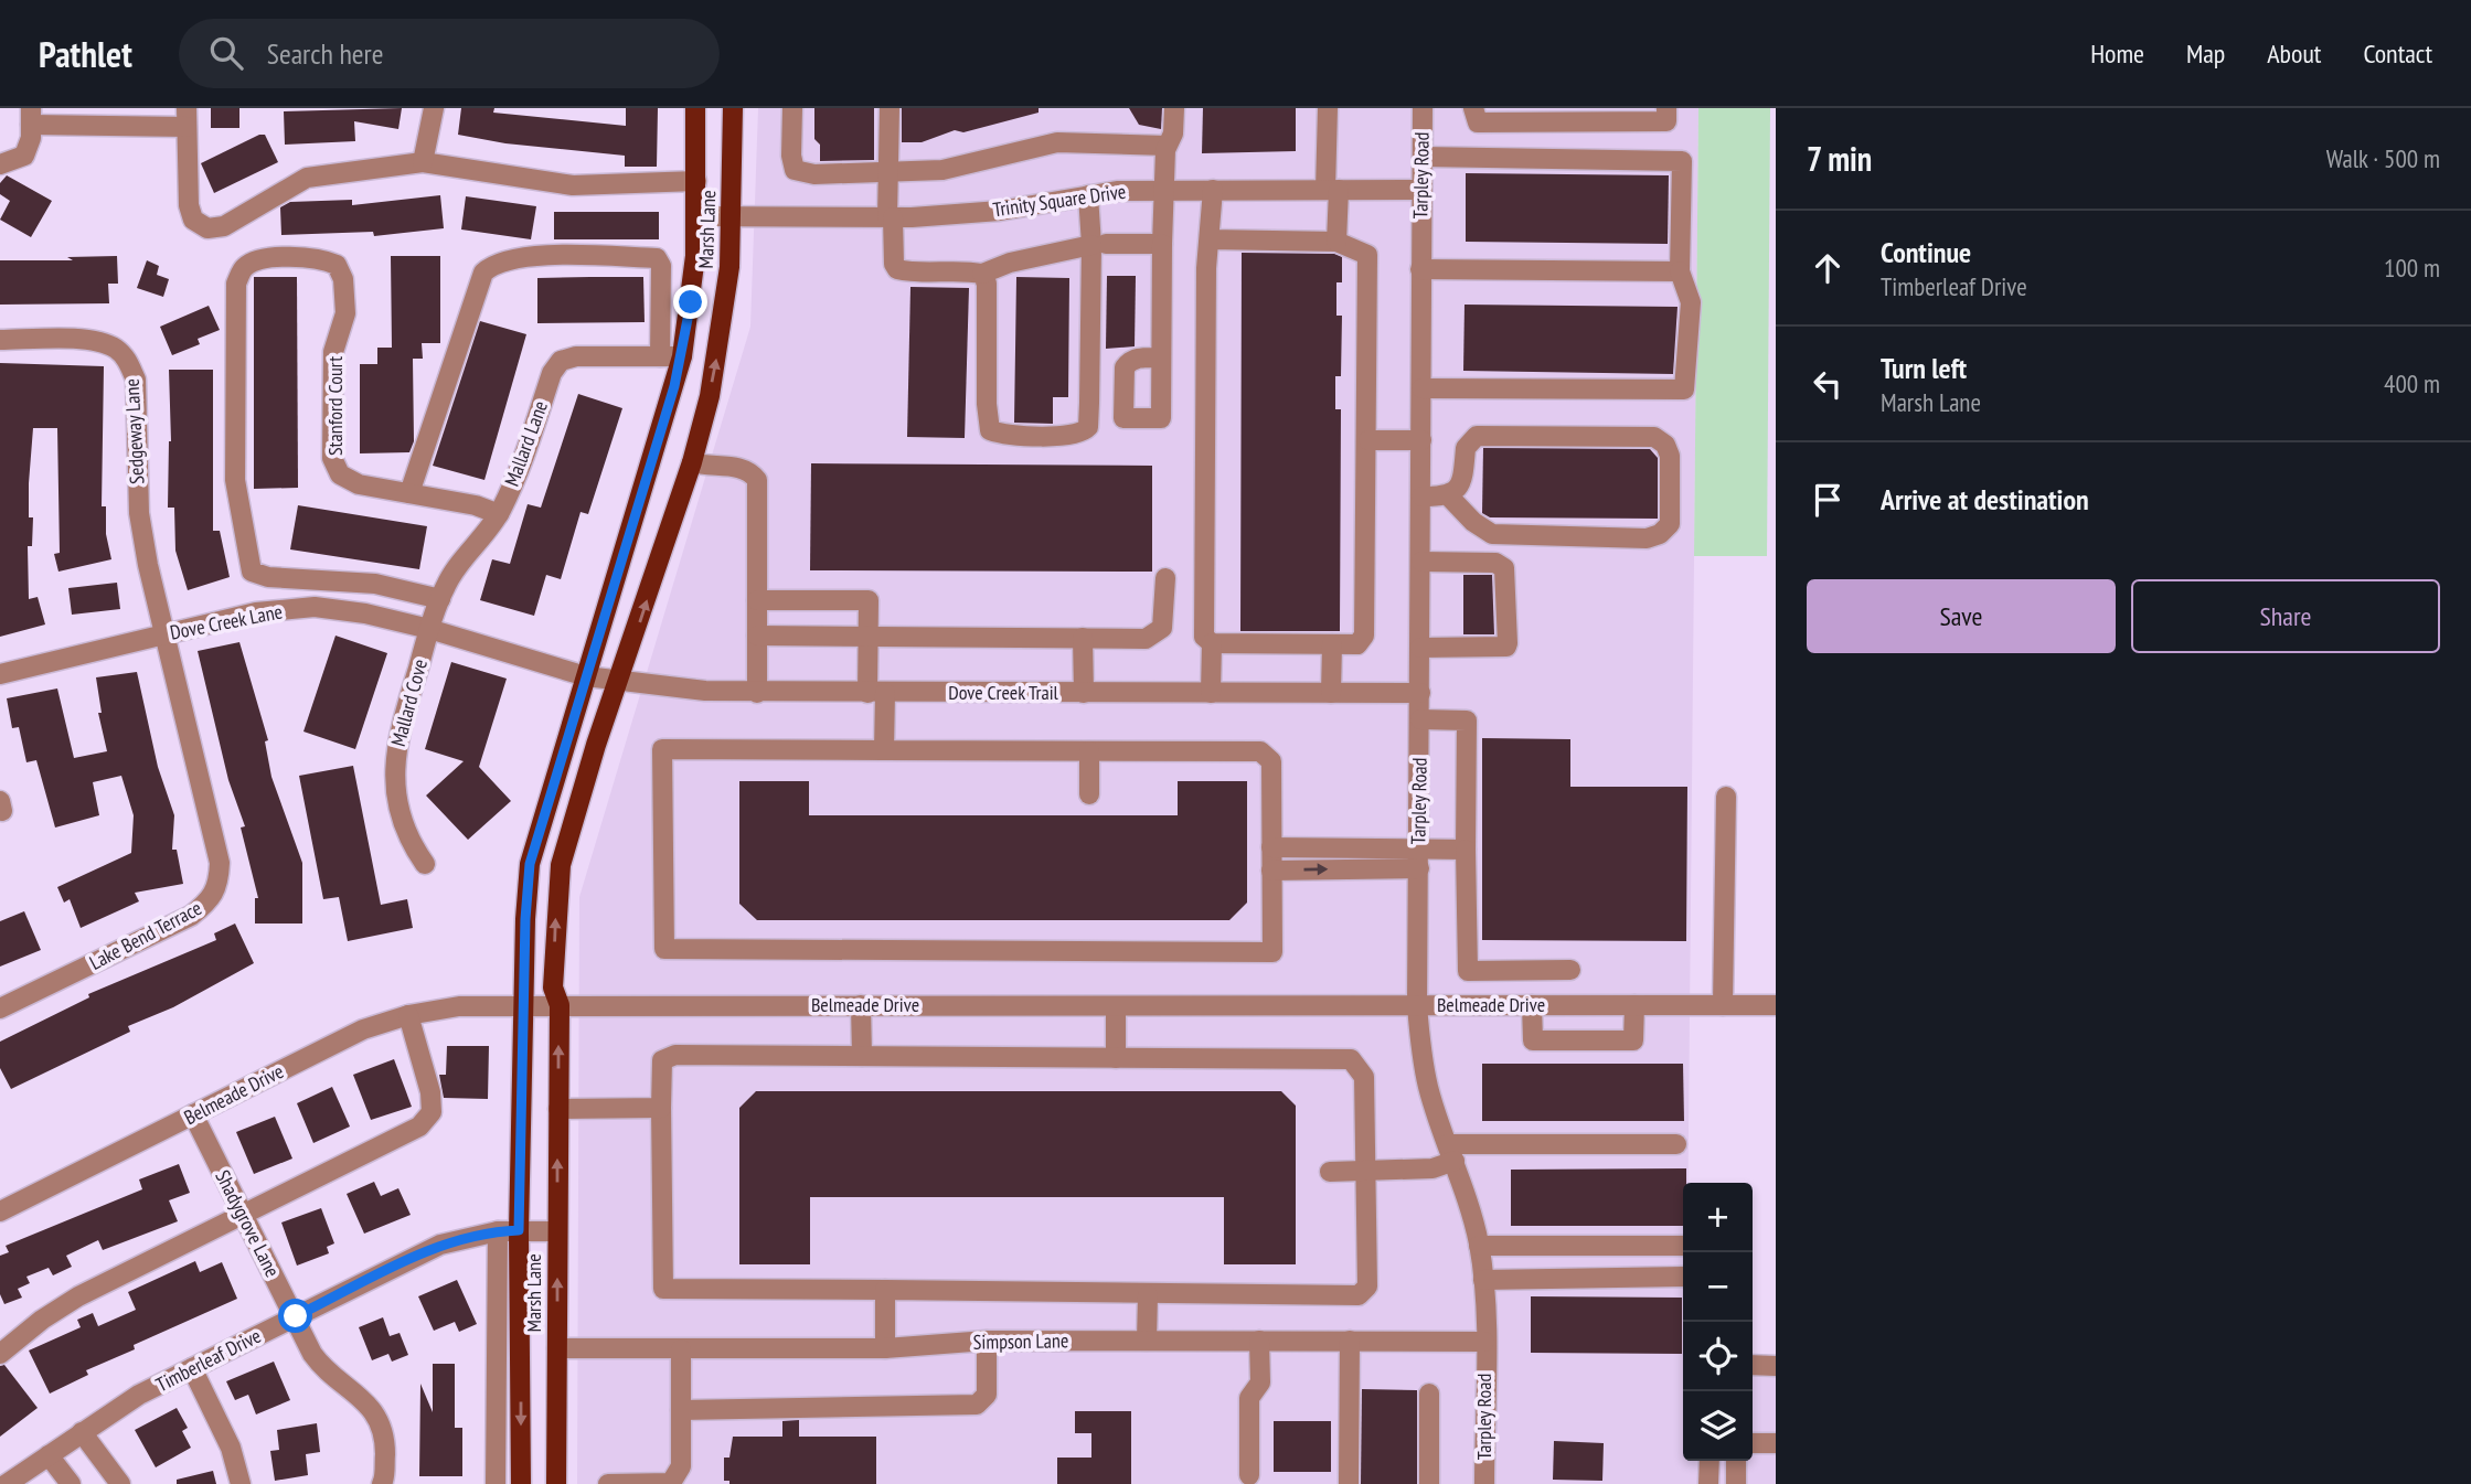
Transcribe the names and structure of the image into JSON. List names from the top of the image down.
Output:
{
  "streets": {
    "main road": ["Marsh Lane"],
    "street": [
      "Tarpley Road",
      "Trinity Square Drive",
      "Stanford Court",
      "Sedgeway Lane",
      "Mallard Lane",
      "Dove Creek Lane",
      "Dove Creek Trail",
      "Mallard Cove",
      "Lake Bend Terrace",
      "Belmeade Drive",
      "Shadygrove Lane",
      "Simpson Lane",
      "Timberleaf Drive"
    ]
  },
  "crossings": [
    ["Tarpley Road", "Trinity Square Drive"],
    ["Tarpley Road", "Dove Creek Trail"],
    ["Tarpley Road", "Belmeade Drive"],
    ["Tarpley Road", "Simpson Lane"],
    ["Trinity Square Drive", "Marsh Lane"],
    ["Marsh Lane", "Mallard Lane"],
    ["Marsh Lane", "Dove Creek Lane"],
    ["Marsh Lane", "Dove Creek Trail"],
    ["Marsh Lane", "Belmeade Drive"],
    ["Marsh Lane", "Simpson Lane"],
    ["Marsh Lane", "Timberleaf Drive"],
    ["Stanford Court", "Mallard Lane"],
    ["Sedgeway Lane", "Dove Creek Lane"],
    ["Sedgeway Lane", "Lake Bend Terrace"],
    ["Mallard Lane", "Dove Creek Lane"],
    ["Mallard Lane", "Mallard Cove"],
    ["Dove Creek Lane", "Dove Creek Trail"],
    ["Dove Creek Lane", "Mallard Cove"],
    ["Dove Creek Lane", "Lake Bend Terrace"],
    ["Belmeade Drive", "Shadygrove Lane"],
    ["Shadygrove Lane", "Timberleaf Drive"]
  ],
  "page": {
    "header": "Pathlet",
    "search": "Search here",
    "nav": [
      "Home",
      "Map",
      "About",
      "Contact"
    ],
    "heading": ["7 min", "Walk · 500 m"],
    "list": [
      ["Continue", "Timberleaf Drive", "100 m"],
      ["Turn left", "Marsh Lane", "400 m"],
      "Arrive at destination"
    ],
    "buttons": ["Save", "Share"],
    "map_buttons": ["+", "−"]
  }
}
